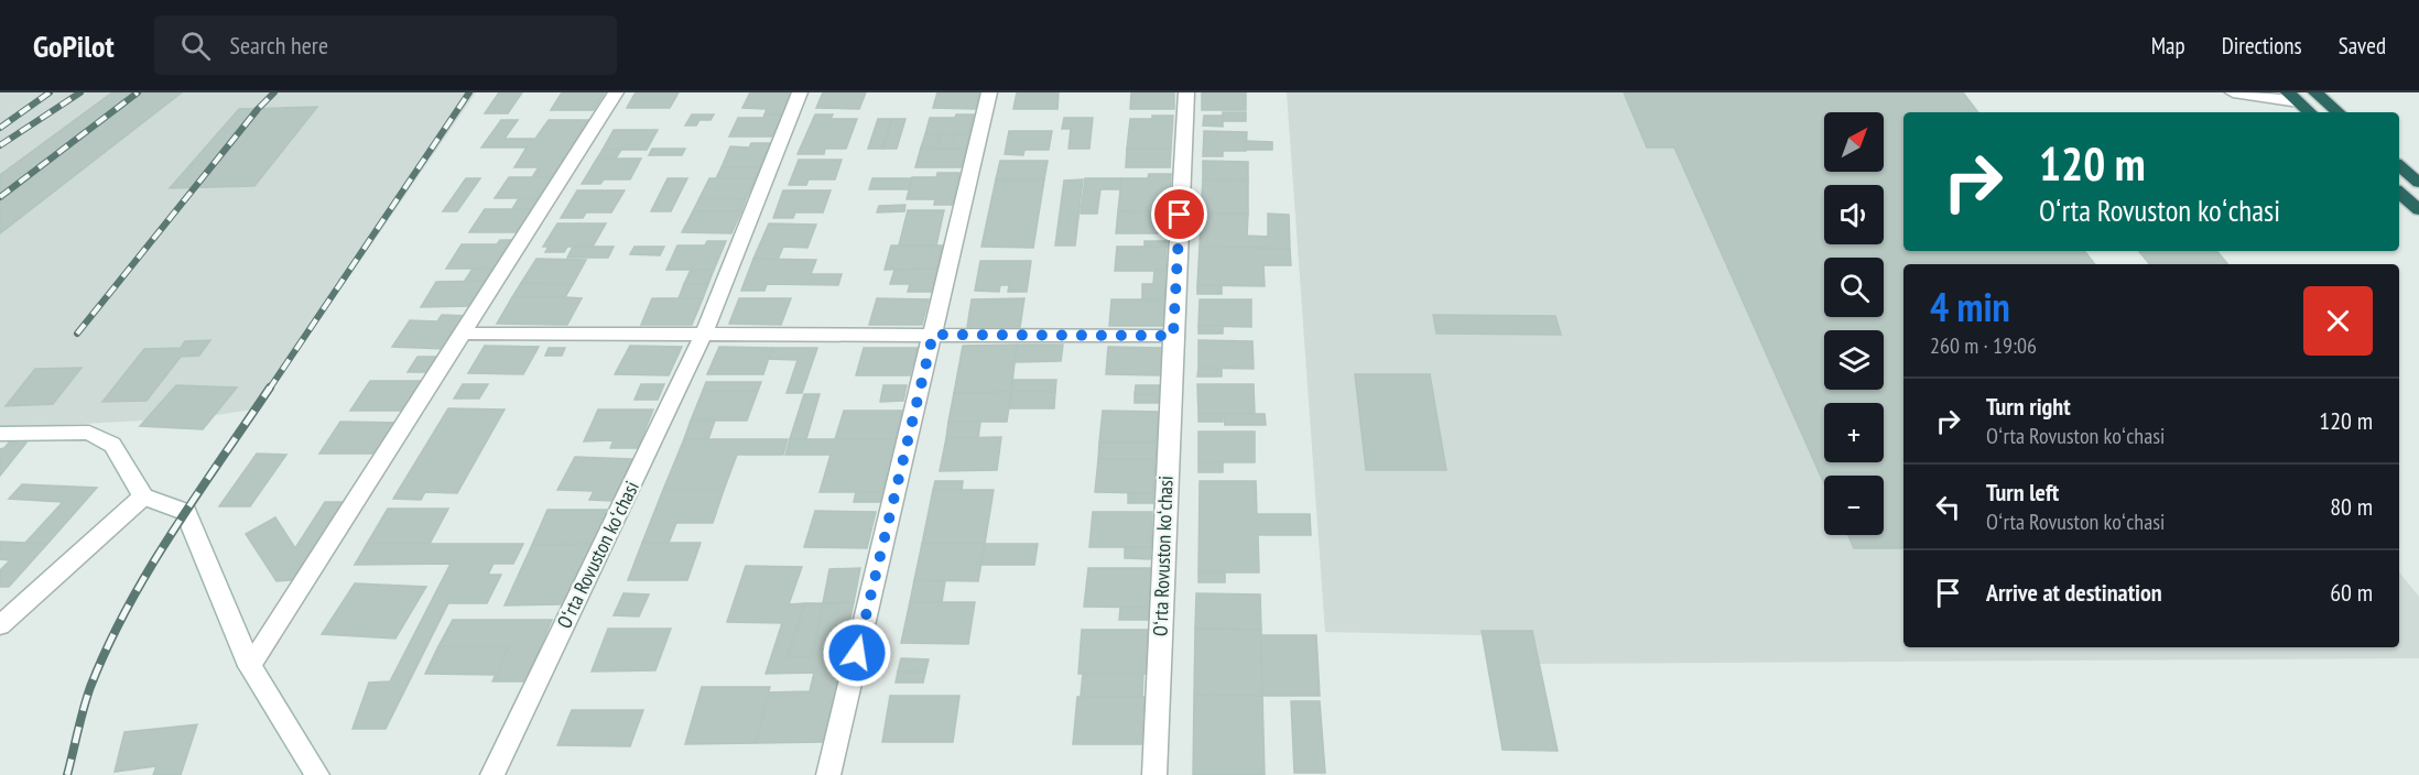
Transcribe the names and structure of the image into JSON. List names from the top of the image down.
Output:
{
  "streets": {
    "street": ["Oʻrta Rovuston koʻchasi"]
  },
  "north": "top right",
  "page": {
    "header": "GoPilot",
    "search": "Search here",
    "nav": ["Map", "Directions", "Saved"],
    "map_buttons": ["+", "−"],
    "turn": ["120 m", "Oʻrta Rovuston koʻchasi"],
    "heading": ["4 min", "260 m · 19:06"],
    "list": [
      {
        "name": "Turn right",
        "note": "Oʻrta Rovuston koʻchasi",
        "value": "120 m"
      },
      {
        "name": "Turn left",
        "note": "Oʻrta Rovuston koʻchasi",
        "value": "80 m"
      },
      {
        "name": "Arrive at destination",
        "value": "60 m"
      }
    ]
  }
}
